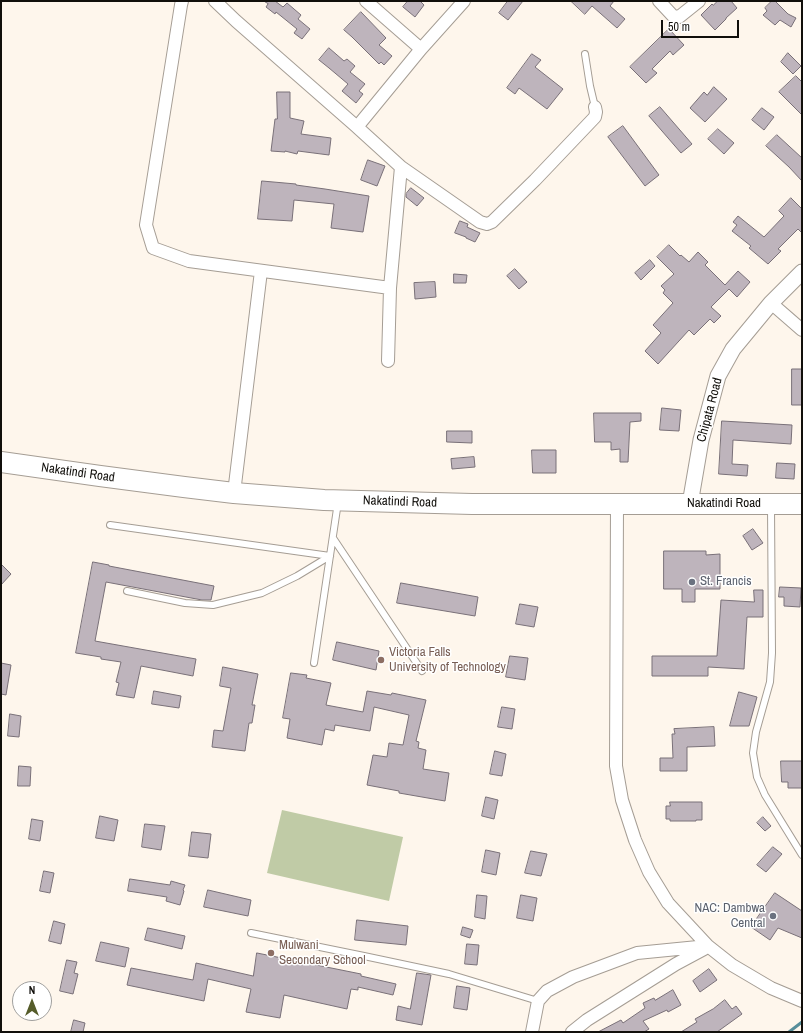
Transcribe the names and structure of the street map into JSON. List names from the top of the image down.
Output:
{
  "streets": {
    "highway": ["Nakatindi Road"],
    "street": ["Chipata Road"]
  },
  "crossings": [
    ["Chipata Road", "Nakatindi Road"]
  ],
  "places": [
    "St. Francis",
    "Victoria Falls University of Technology",
    "NAC: Dambwa Central",
    "Mulwani Secondary School"
  ],
  "scale_bar": "50 m",
  "north": "top"
}
